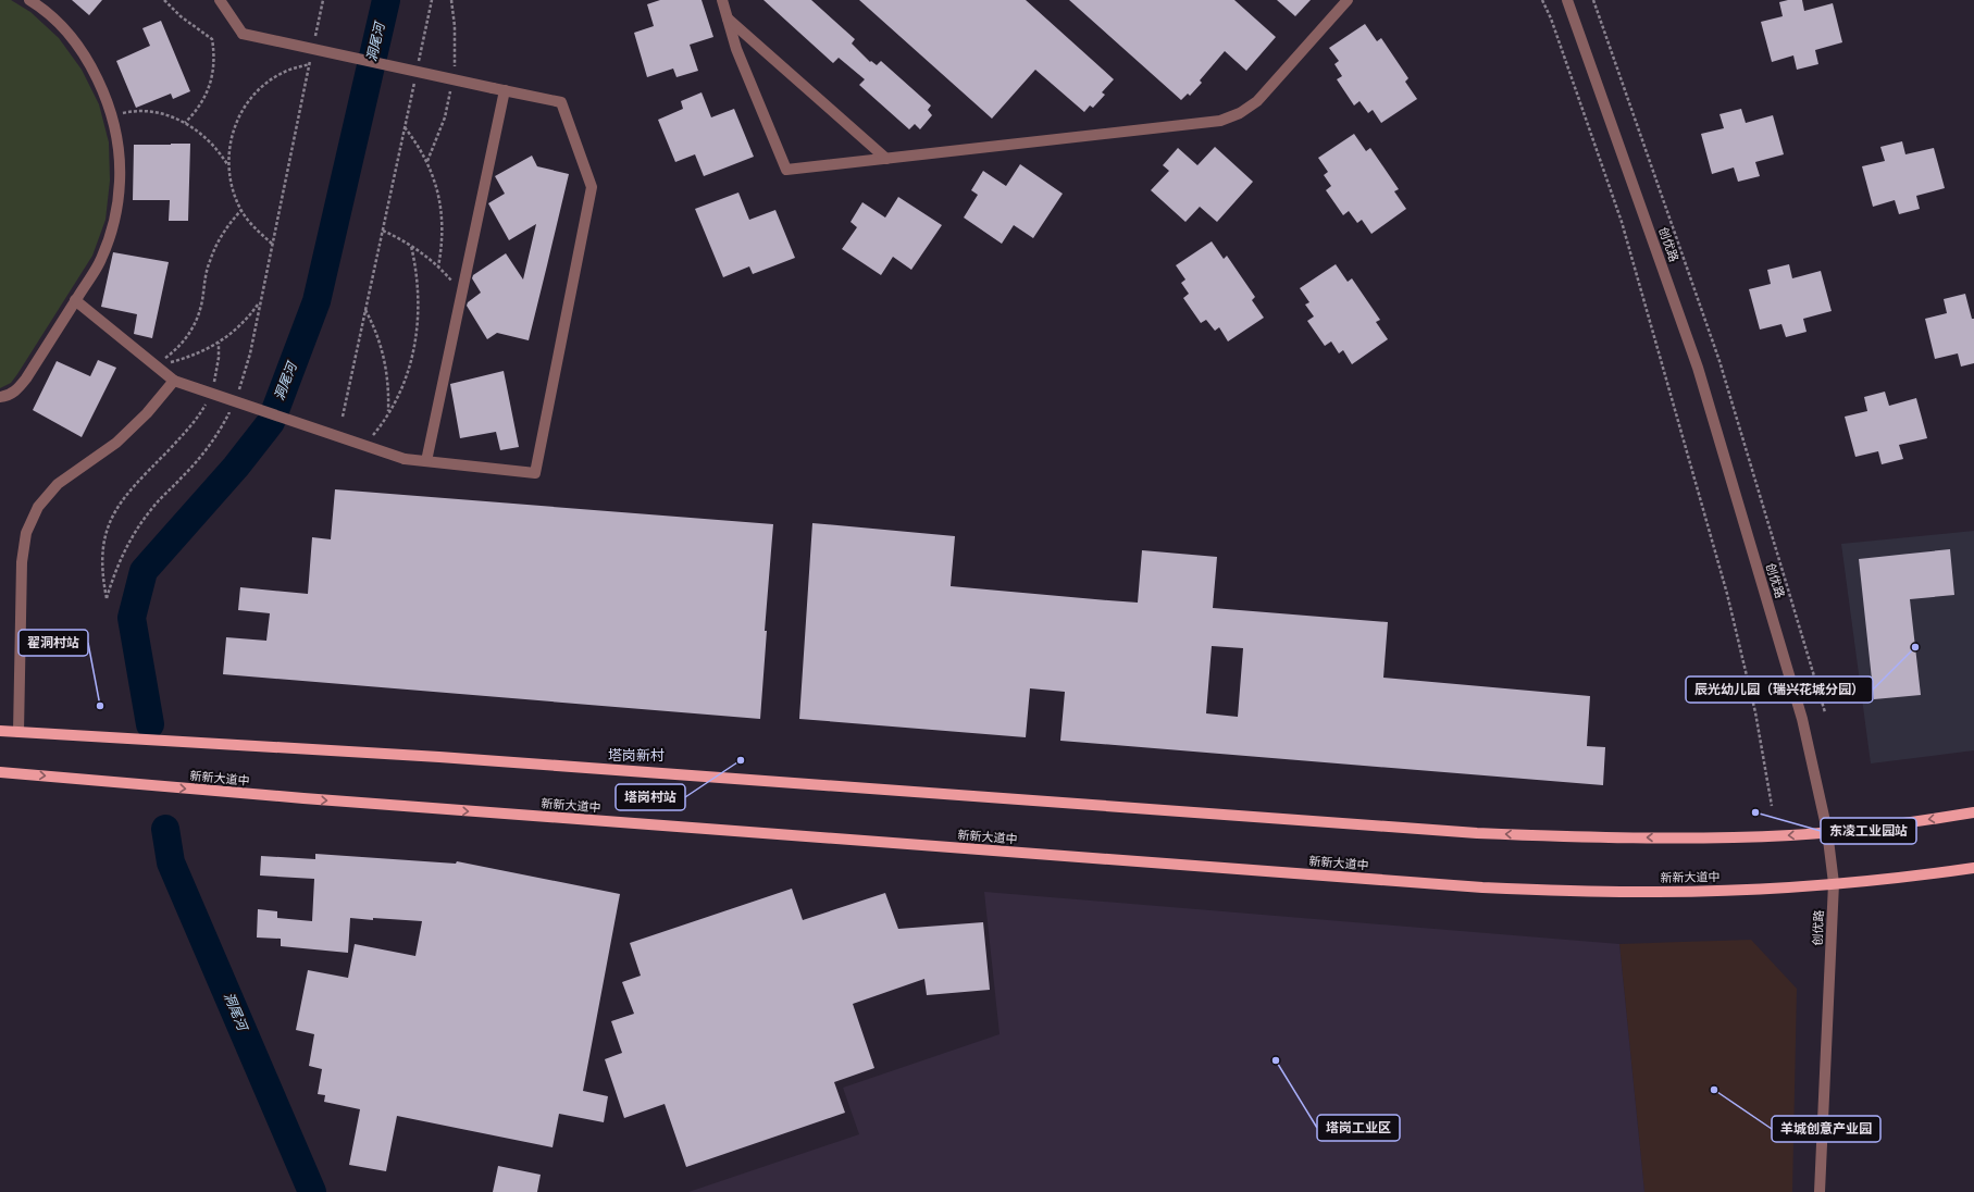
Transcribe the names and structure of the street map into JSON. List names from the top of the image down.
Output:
{
  "streets": {
    "main road": ["新新大道中"],
    "street": ["创优路"]
  },
  "crossings": [
    ["创优路", "新新大道中"]
  ],
  "districts": ["塔岗新村"],
  "water": ["洞尾河"],
  "places": [
    "辰光幼儿园（瑞兴花城分园）",
    "翟洞村站",
    "塔岗村站",
    "东凌工业园站",
    "塔岗工业区",
    "羊城创意产业园"
  ]
}
